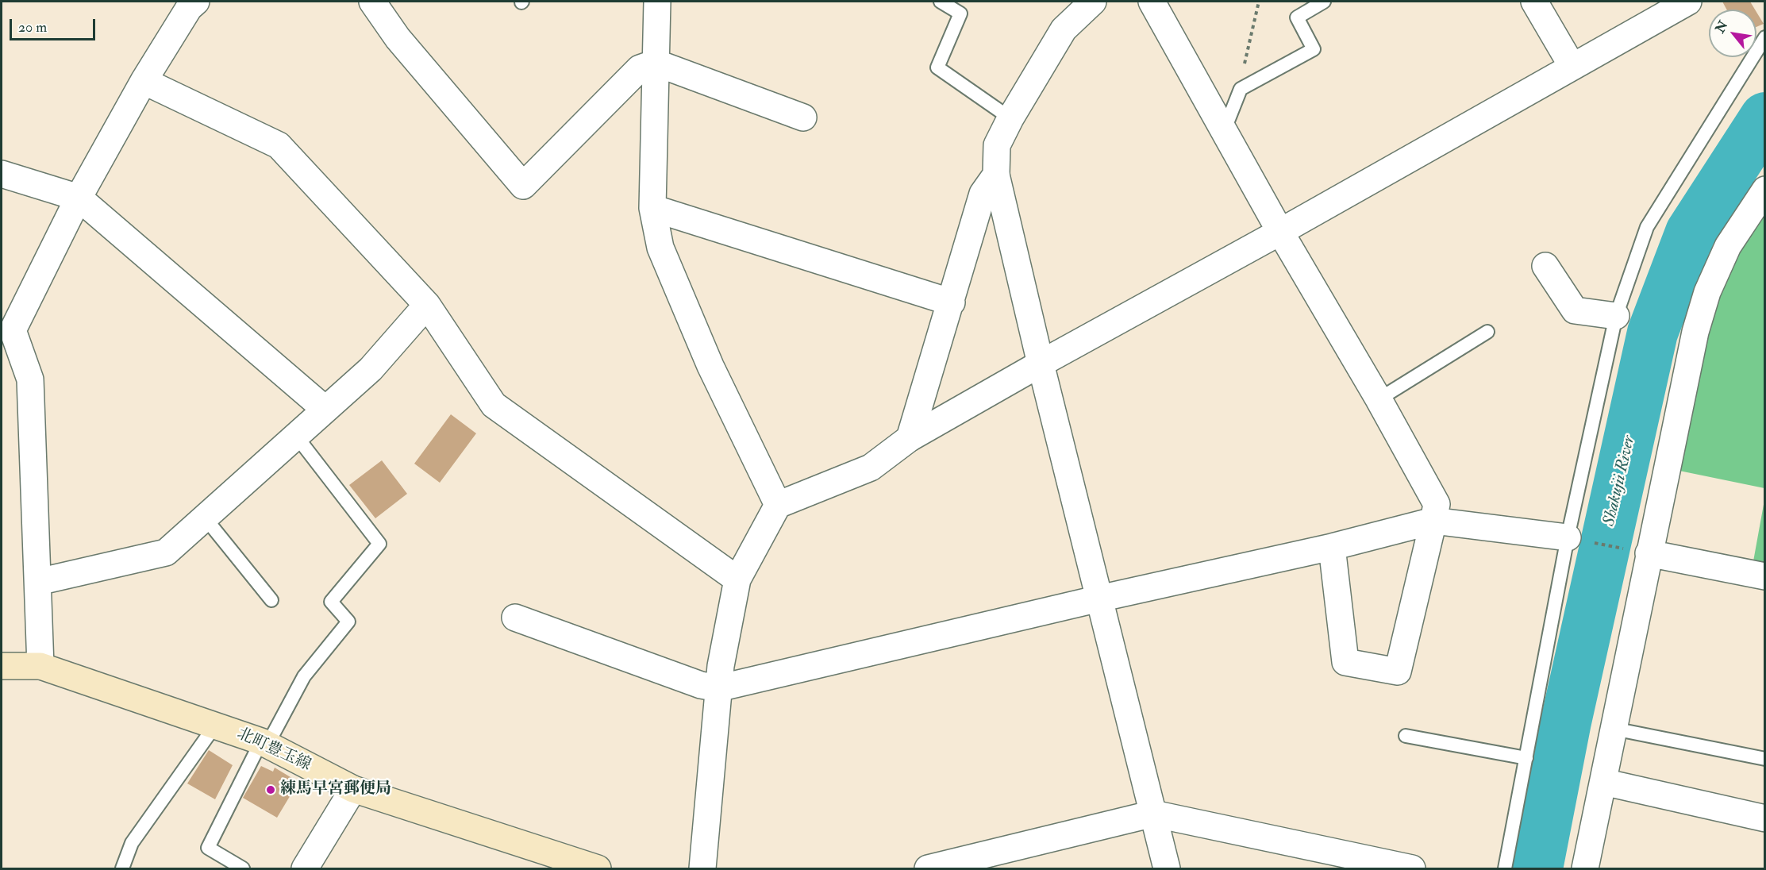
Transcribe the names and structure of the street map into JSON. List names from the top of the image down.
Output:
{
  "streets": {
    "main road": ["北町豊玉線"]
  },
  "water": ["Shakujii River"],
  "places": ["練馬早宮郵便局"],
  "scale_bar": "20 m",
  "north": "top left"
}
